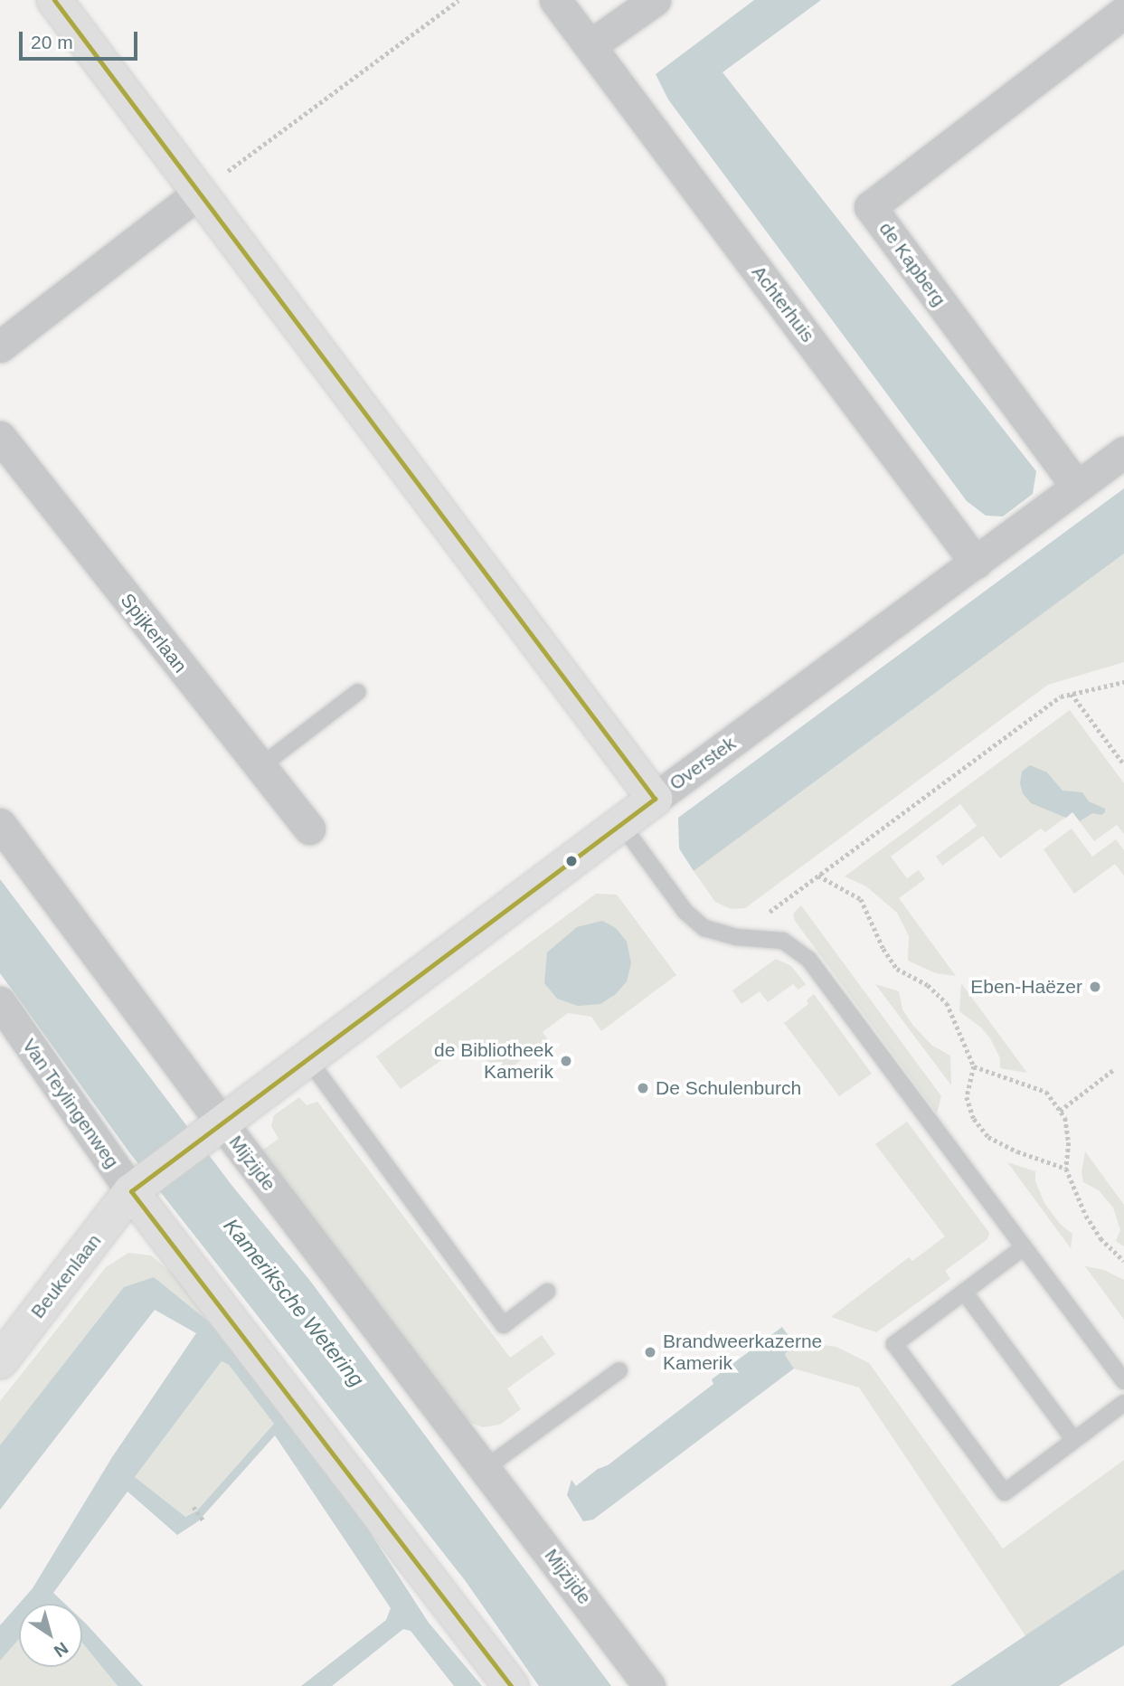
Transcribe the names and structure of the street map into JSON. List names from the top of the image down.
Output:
{
  "streets": {
    "street": [
      "de Kapberg",
      "Achterhuis",
      "Spijkerlaan",
      "Overstek",
      "Van Teylingenweg",
      "Mijzijde",
      "Beukenlaan"
    ]
  },
  "crossings": [
    ["de Kapberg", "Overstek"],
    ["Achterhuis", "Overstek"],
    ["Overstek", "Van Teylingenweg"],
    ["Overstek", "Mijzijde"],
    ["Overstek", "Beukenlaan"],
    ["Van Teylingenweg", "Beukenlaan"]
  ],
  "water": ["Kameriksche Wetering"],
  "places": [
    "Eben-Haëzer",
    "de Bibliotheek Kamerik",
    "De Schulenburch",
    "Brandweerkazerne Kamerik"
  ],
  "scale_bar": "20 m",
  "north": "bottom right"
}
